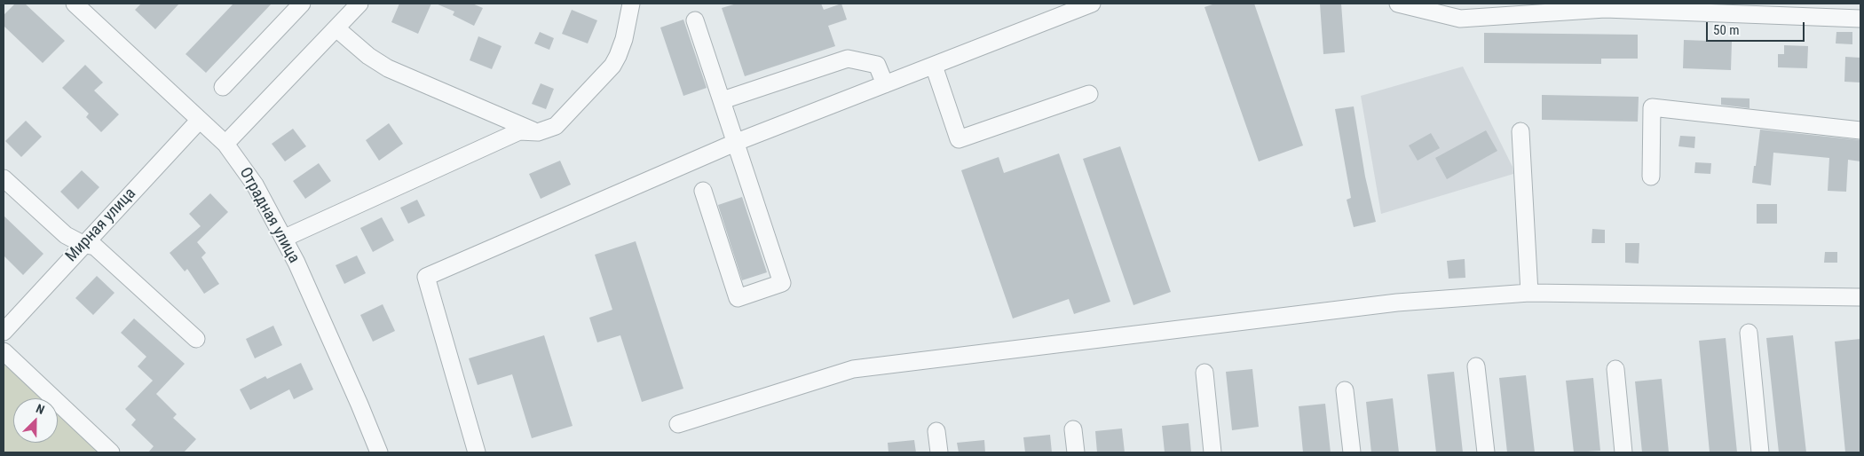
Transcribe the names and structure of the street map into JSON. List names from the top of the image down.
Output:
{
  "streets": {
    "street": ["Отрадная улица", "Мирная улица"]
  },
  "crossings": [
    ["Отрадная улица", "Мирная улица"]
  ],
  "scale_bar": "50 m",
  "north": "top right"
}
